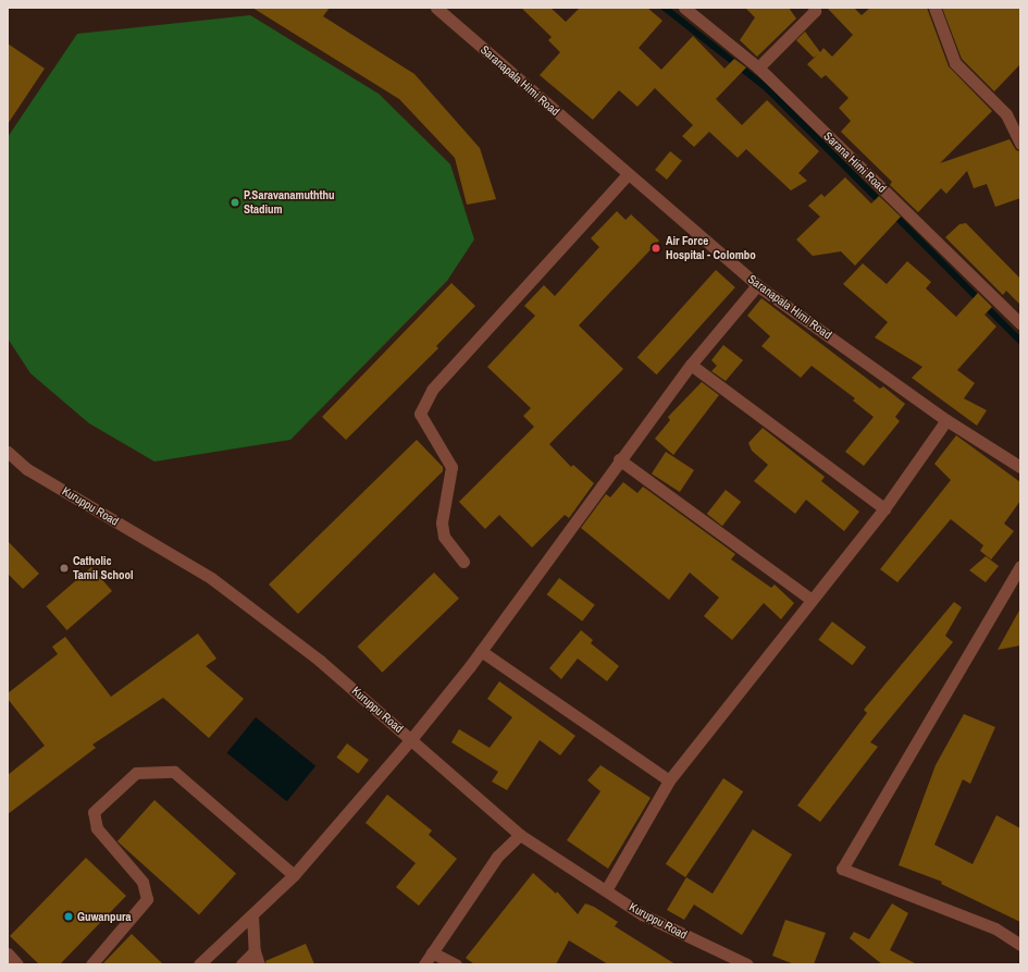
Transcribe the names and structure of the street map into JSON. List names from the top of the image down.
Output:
{
  "streets": {
    "street": ["Saranapala Himi Road", "Sarana Himi Road", "Kuruppu Road"]
  },
  "places": [
    "P.Saravanamuththu Stadium",
    "Air Force Hospital - Colombo",
    "Catholic Tamil School",
    "Guwanpura"
  ]
}
